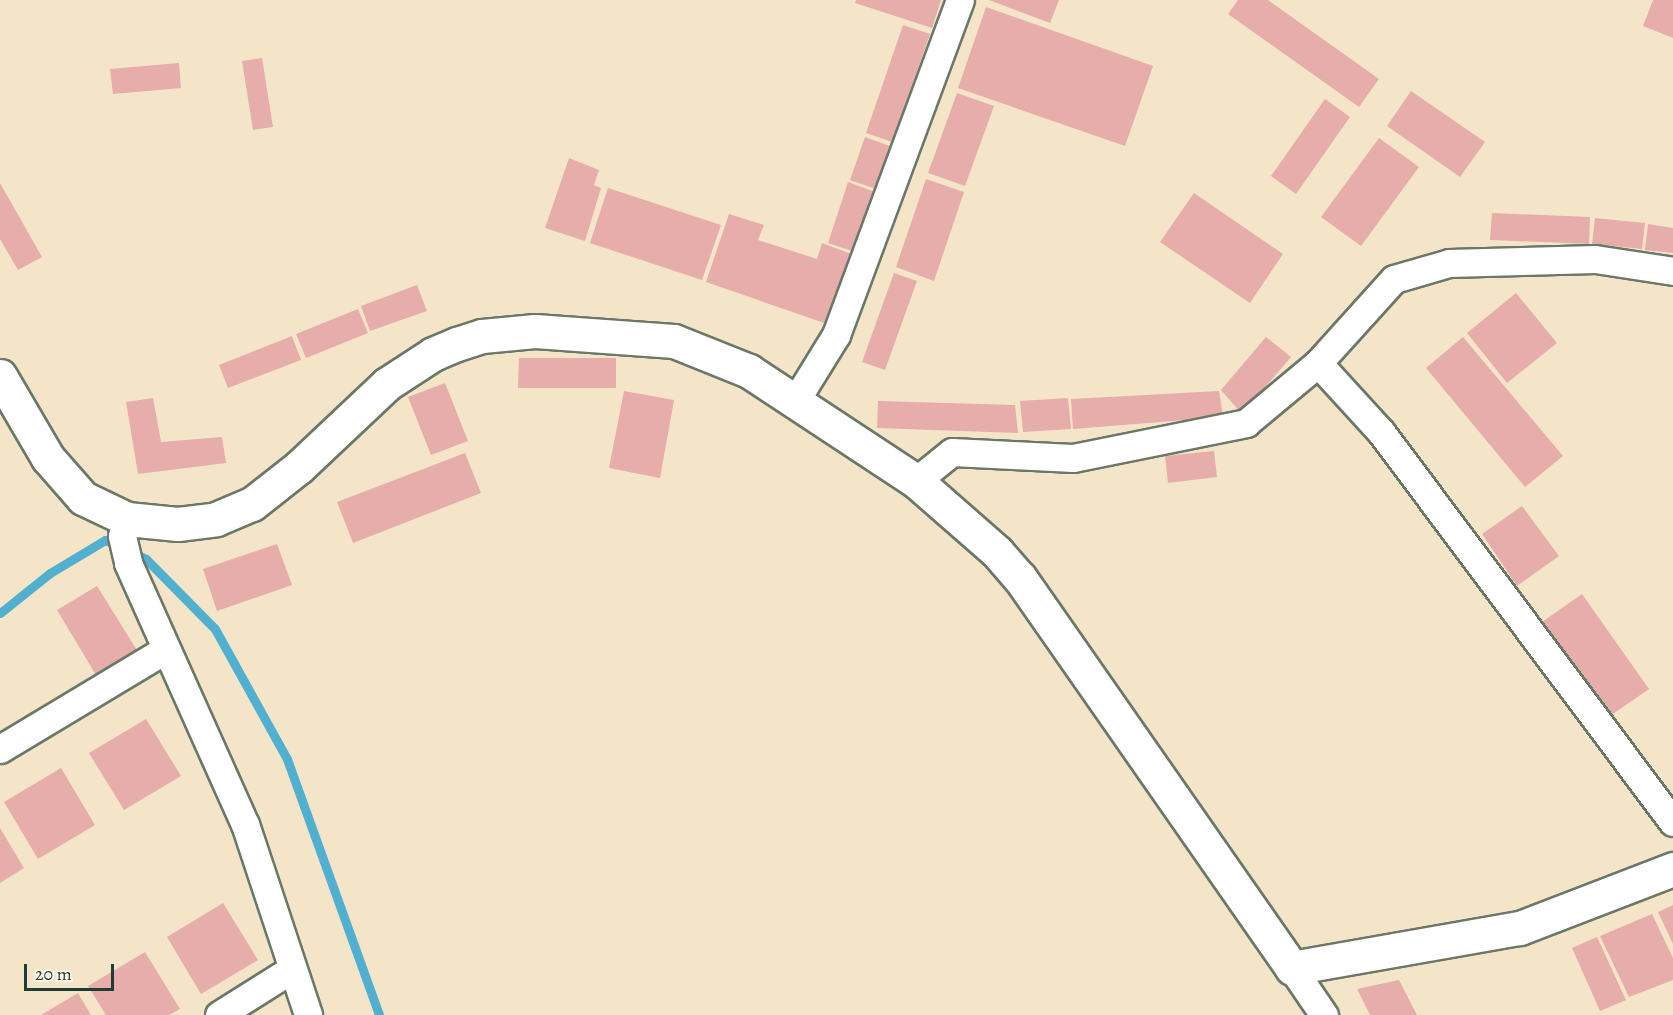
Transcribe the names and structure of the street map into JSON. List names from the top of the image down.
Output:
{
  "scale_bar": "20 m"
}
